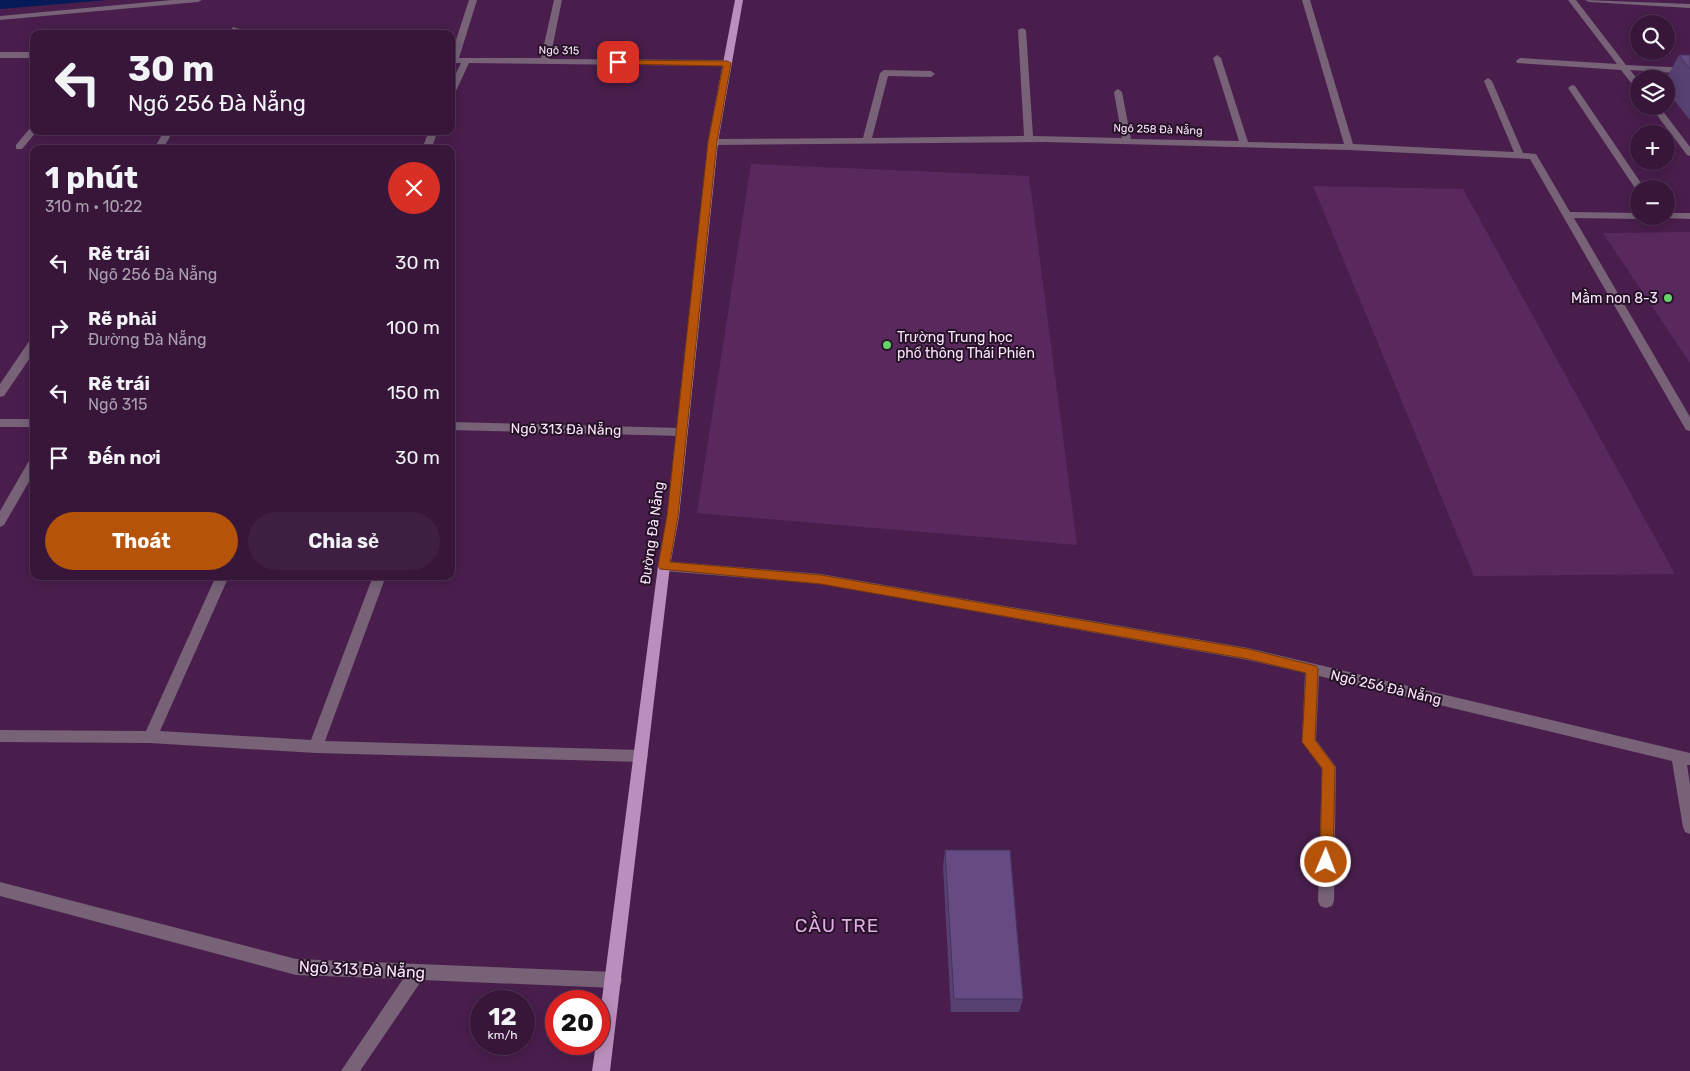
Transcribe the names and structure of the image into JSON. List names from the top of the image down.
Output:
{
  "streets": {
    "main road": ["Đường Đà Nẵng"],
    "lane": [
      "Ngõ 315",
      "Ngõ 258 Đà Nẵng",
      "Ngõ 313 Đà Nẵng",
      "Ngõ 256 Đà Nẵng"
    ]
  },
  "crossings": [
    ["Ngõ 315", "Đường Đà Nẵng"],
    ["Ngõ 258 Đà Nẵng", "Đường Đà Nẵng"],
    ["Ngõ 313 Đà Nẵng", "Đường Đà Nẵng"],
    ["Đường Đà Nẵng", "Ngõ 256 Đà Nẵng"]
  ],
  "districts": ["CẦU TRE"],
  "places": ["Mầm non 8-3", "Trường Trung học phổ thông Thái Phiên"],
  "page": {
    "map_buttons": ["+", "−"],
    "turn": ["30 m", "Ngõ 256 Đà Nẵng"],
    "heading": ["1 phút", "310 m · 10:22"],
    "list": [
      {
        "name": "Rẽ trái",
        "note": "Ngõ 256 Đà Nẵng",
        "value": "30 m"
      },
      {
        "name": "Rẽ phải",
        "note": "Đường Đà Nẵng",
        "value": "100 m"
      },
      {
        "name": "Rẽ trái",
        "note": "Ngõ 315",
        "value": "150 m"
      },
      {
        "name": "Đến nơi",
        "value": "30 m"
      }
    ],
    "buttons": ["Thoát", "Chia sẻ"],
    "speed": "12 km/h",
    "limit": "20"
  }
}
